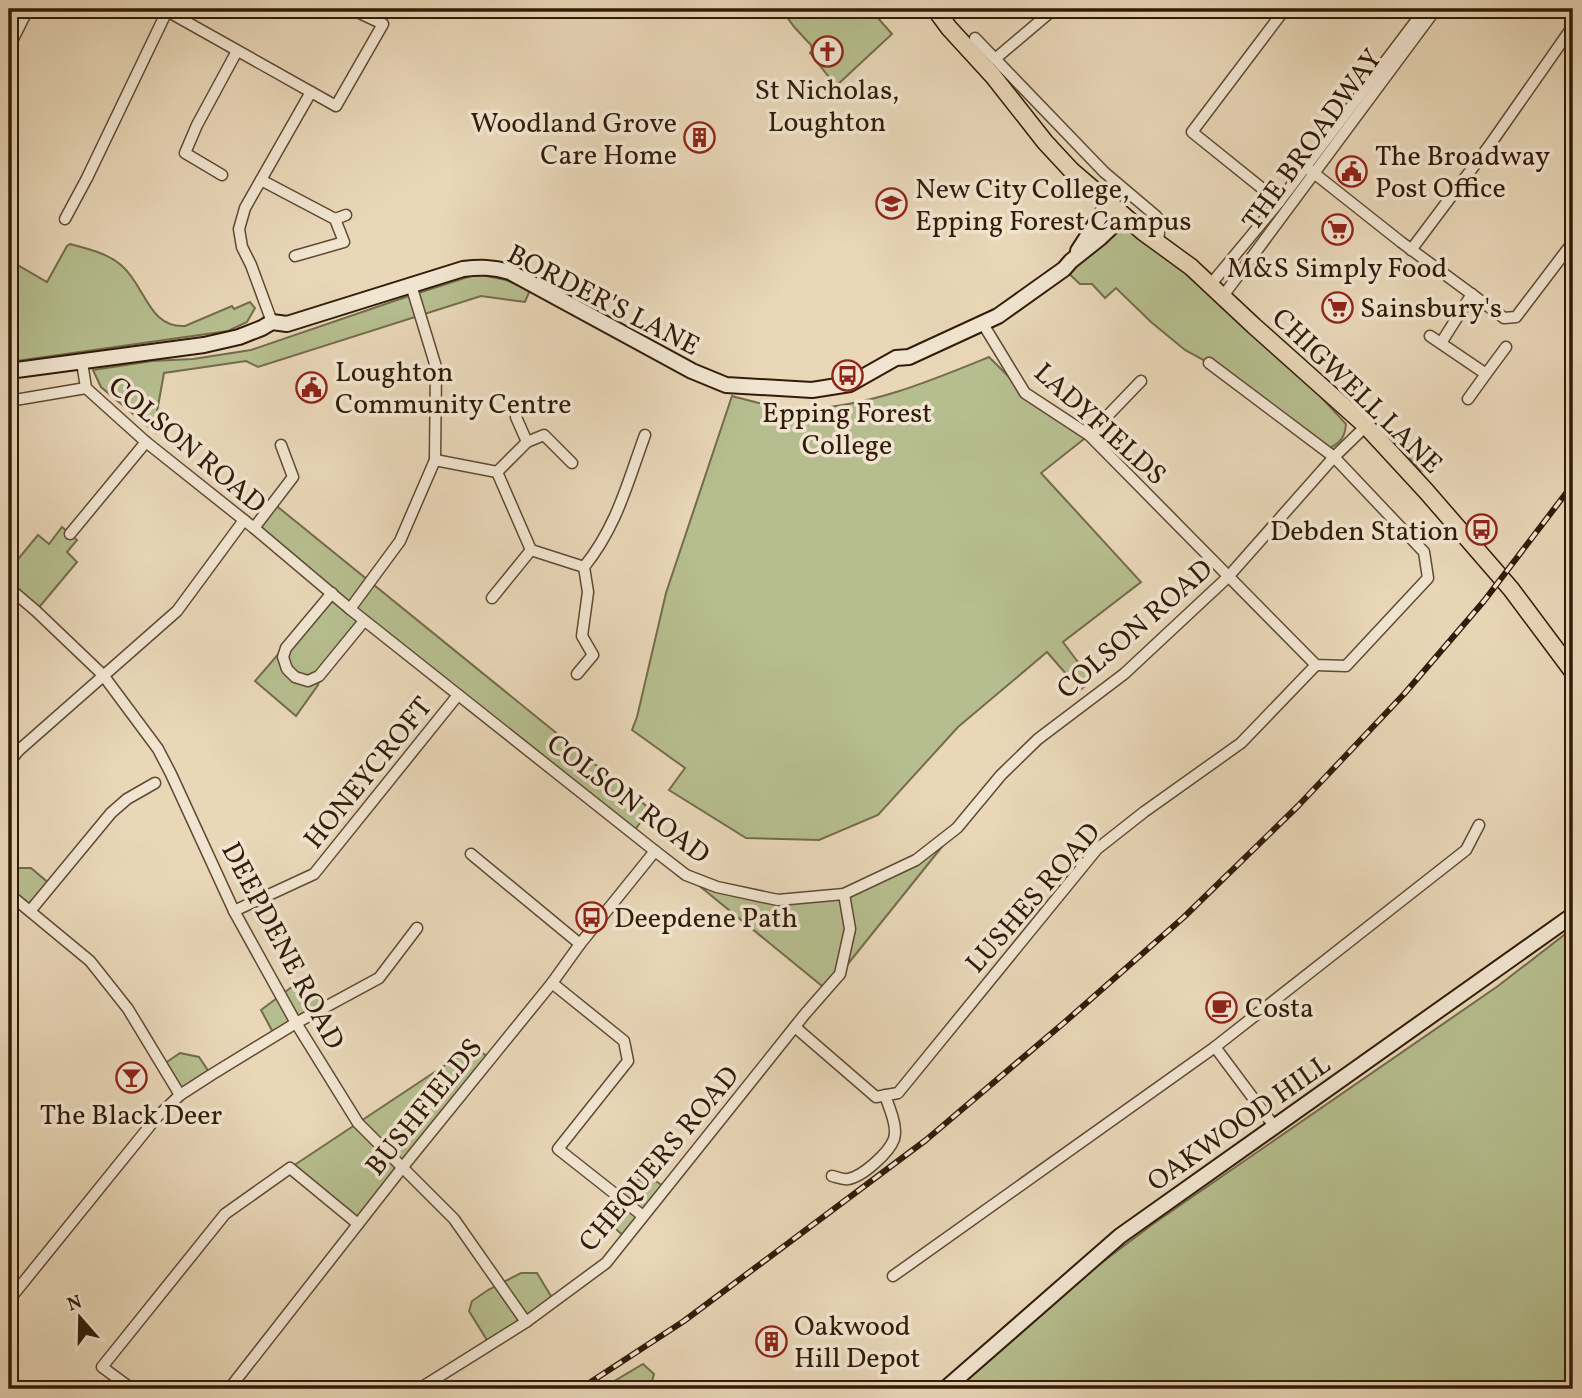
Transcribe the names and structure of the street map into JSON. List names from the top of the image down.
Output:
{
  "streets": {
    "main road": ["CHIGWELL LANE"],
    "street": [
      "THE BROADWAY",
      "BORDER'S LANE",
      "LADYFIELDS",
      "COLSON ROAD",
      "HONEYCROFT",
      "LUSHES ROAD",
      "DEEPDENE ROAD",
      "BUSHFIELDS",
      "OAKWOOD HILL",
      "CHEQUERS ROAD"
    ]
  },
  "crossings": [
    ["THE BROADWAY", "CHIGWELL LANE"],
    ["BORDER'S LANE", "CHIGWELL LANE"],
    ["BORDER'S LANE", "LADYFIELDS"],
    ["BORDER'S LANE", "COLSON ROAD"],
    ["CHIGWELL LANE", "COLSON ROAD"],
    ["LADYFIELDS", "COLSON ROAD"],
    ["LADYFIELDS", "LUSHES ROAD"],
    ["COLSON ROAD", "HONEYCROFT"],
    ["COLSON ROAD", "BUSHFIELDS"],
    ["COLSON ROAD", "CHEQUERS ROAD"],
    ["HONEYCROFT", "DEEPDENE ROAD"],
    ["DEEPDENE ROAD", "BUSHFIELDS"],
    ["DEEPDENE ROAD", "CHEQUERS ROAD"]
  ],
  "places": {
    "church": ["St Nicholas, Loughton"],
    "building": ["Woodland Grove Care Home", "Oakwood Hill Depot"],
    "public building": ["The Broadway Post Office", "Loughton Community Centre"],
    "school or university": ["New City College, Epping Forest Campus"],
    "supermarket": ["M&S Simply Food", "Sainsbury's"],
    "bus stop": ["Epping Forest College", "Debden Station", "Deepdene Path"],
    "cafe": ["Costa"],
    "bar": ["The Black Deer"]
  },
  "north": "top"
}
